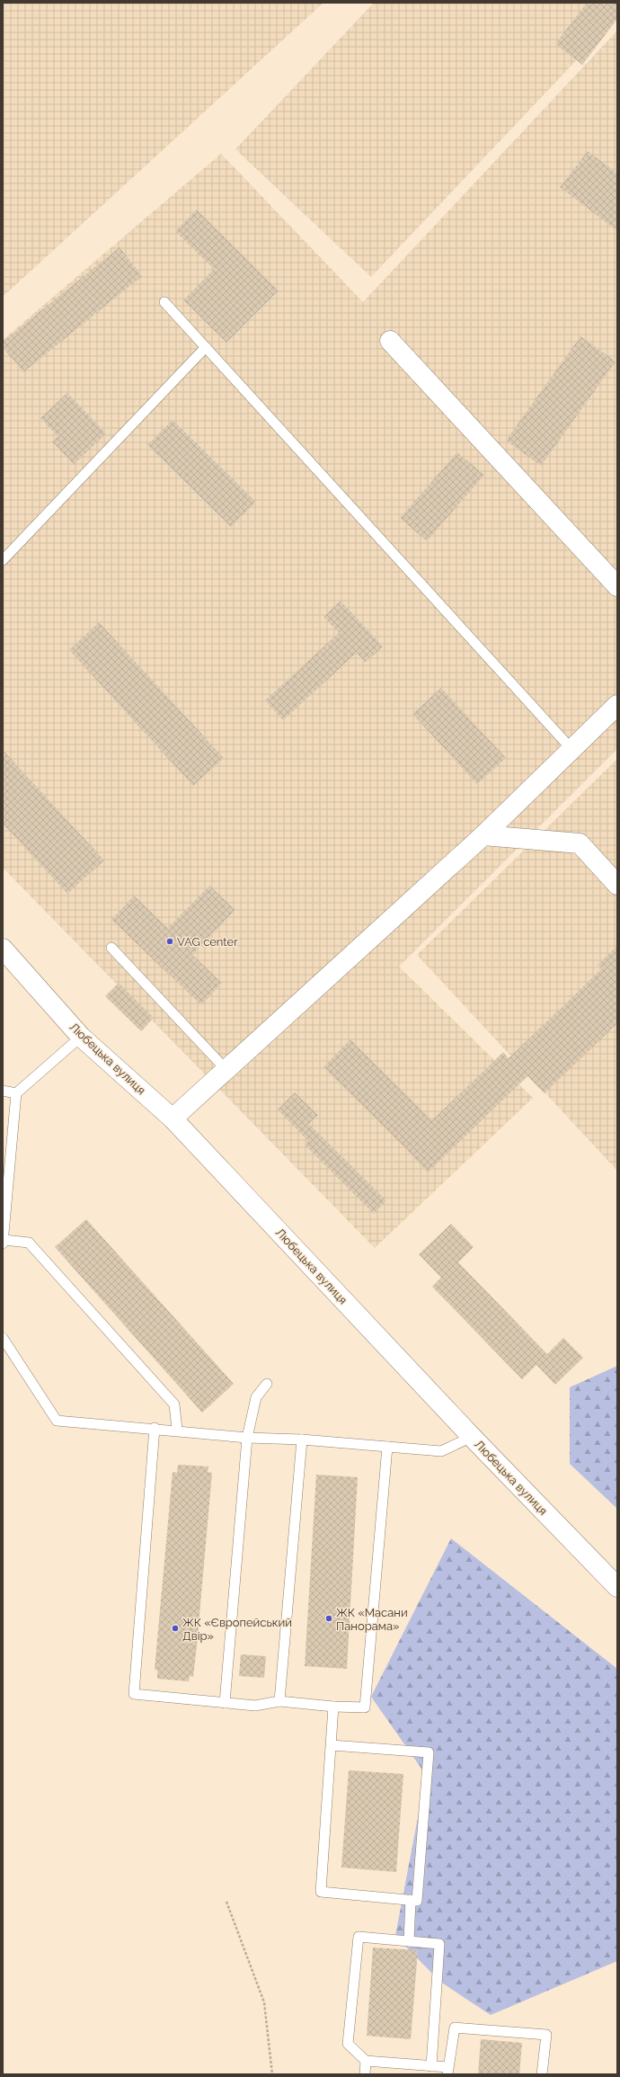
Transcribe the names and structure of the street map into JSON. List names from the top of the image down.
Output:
{
  "streets": {
    "street": ["Любецька вулиця"]
  },
  "places": ["VAG center", "ЖК «Масани Панорама»", "ЖК «Європейський Двір»"]
}
